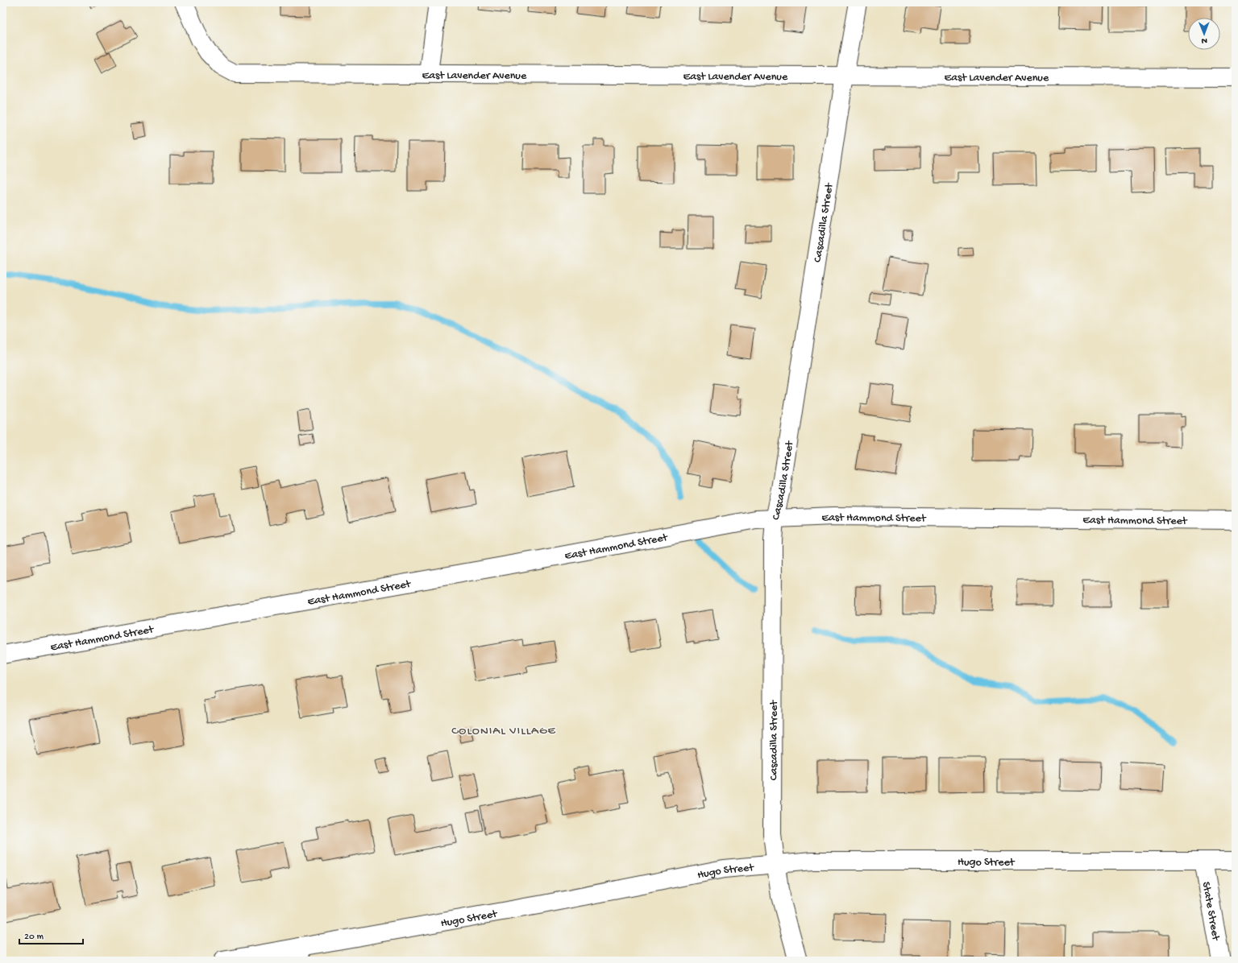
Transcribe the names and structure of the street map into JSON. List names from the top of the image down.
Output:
{
  "streets": {
    "street": [
      "East Lavender Avenue",
      "Cascadilla Street",
      "East Hammond Street",
      "Hugo Street",
      "State Street"
    ]
  },
  "crossings": [
    ["East Lavender Avenue", "Cascadilla Street"],
    ["Cascadilla Street", "East Hammond Street"],
    ["Cascadilla Street", "Hugo Street"],
    ["Hugo Street", "State Street"]
  ],
  "districts": ["COLONIAL VILLAGE"],
  "scale_bar": "20 m",
  "north": "bottom"
}
